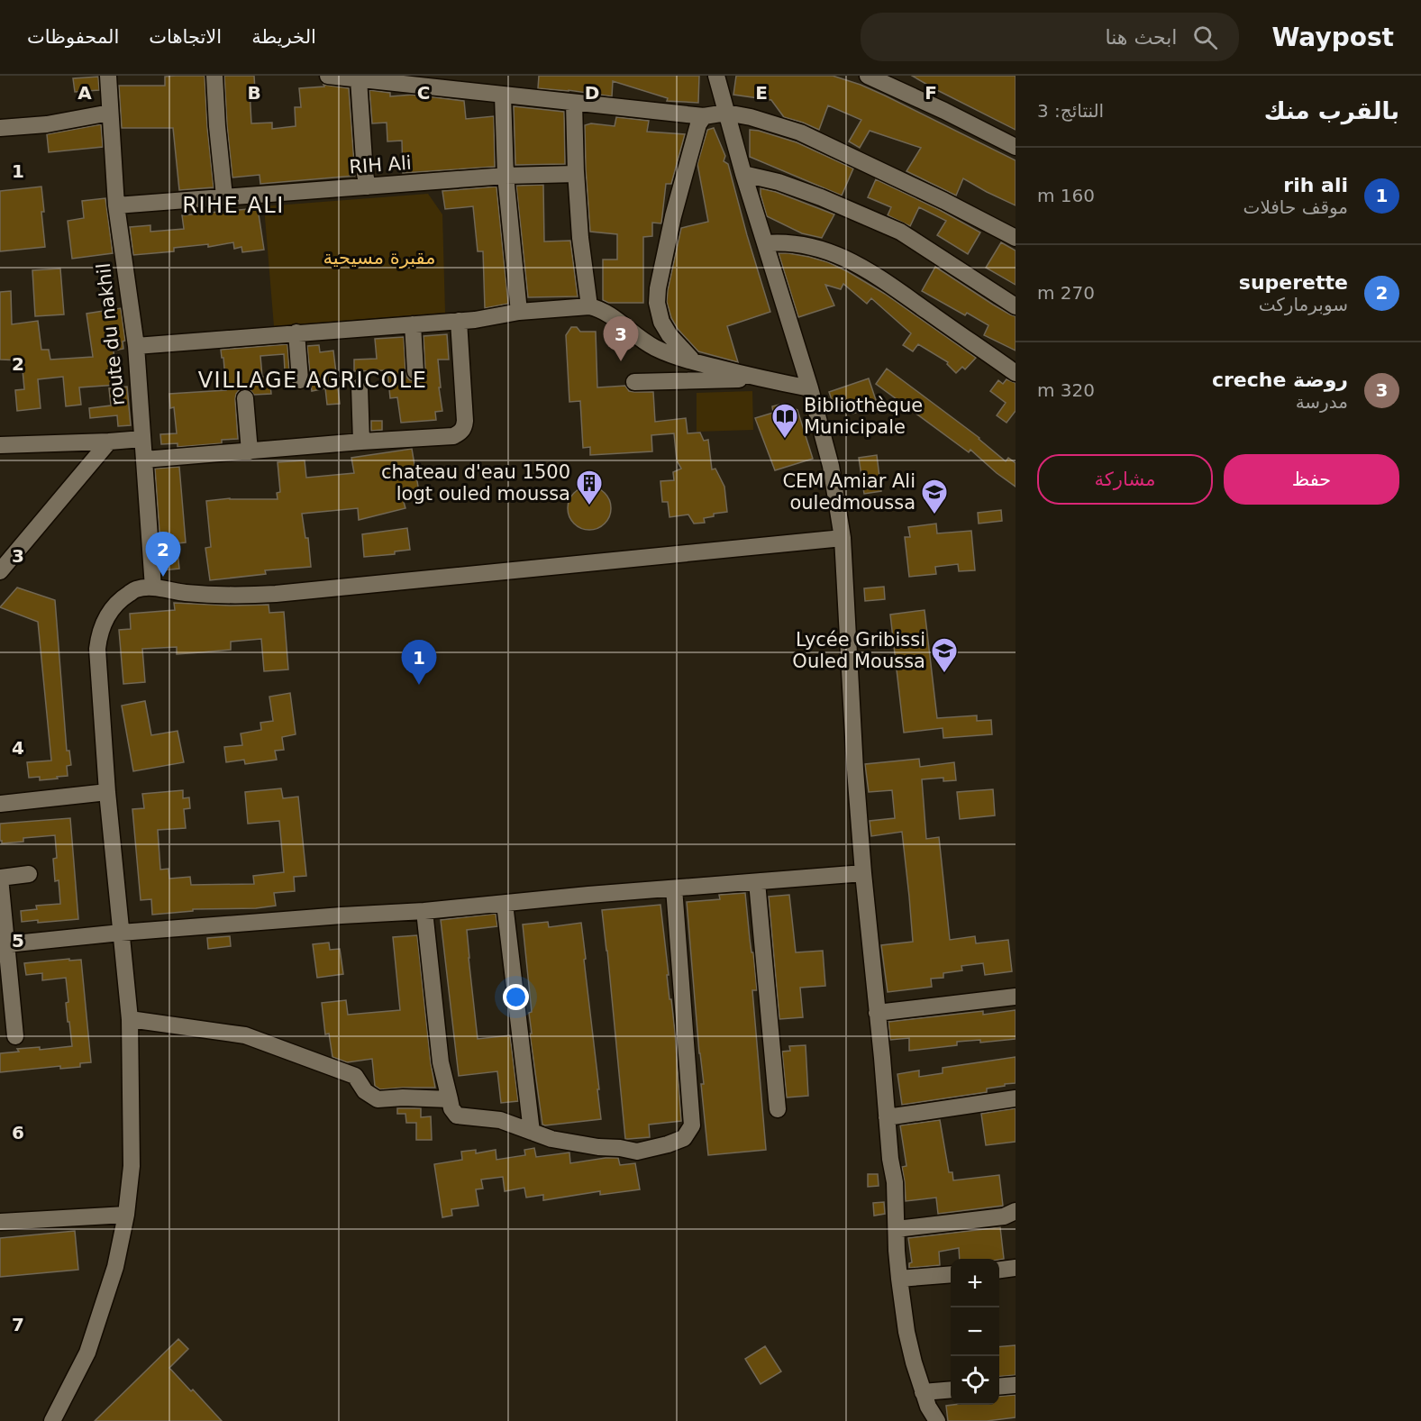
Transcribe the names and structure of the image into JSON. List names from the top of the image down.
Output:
{
  "streets": {
    "street": ["RIH Ali", "route du nakhil"]
  },
  "crossings": [
    ["RIH Ali", "route du nakhil"]
  ],
  "districts": ["RIHE ALI", "VILLAGE AGRICOLE"],
  "parks": ["مقبرة مسيحية"],
  "places": {
    "library": ["Bibliothèque Municipale"],
    "building": ["chateau d'eau 1500 logt ouled moussa"],
    "school or university": ["CEM Amiar Ali ouledmoussa", "Lycée Gribissi Ouled Moussa"]
  },
  "page": {
    "header": "Waypost",
    "search": "ابحث هنا",
    "nav": ["الخريطة", "الاتجاهات", "المحفوظات"],
    "heading": ["بالقرب منك", "النتائج: 3"],
    "list": [
      {
        "mark": "1",
        "name": "rih ali",
        "note": "موقف حافلات",
        "value": "160 m"
      },
      {
        "mark": "2",
        "name": "superette",
        "note": "سوبرماركت",
        "value": "270 m"
      },
      {
        "mark": "3",
        "name": "روضة creche",
        "note": "مدرسة",
        "value": "320 m"
      }
    ],
    "pins": ["3", "2", "1"],
    "buttons": ["حفظ", "مشاركة"],
    "map_buttons": ["+", "−"]
  },
  "grid": {
    "columns": [
      "A",
      "B",
      "C",
      "D",
      "E",
      "F"
    ],
    "rows": [
      "1",
      "2",
      "3",
      "4",
      "5",
      "6",
      "7"
    ]
  }
}
